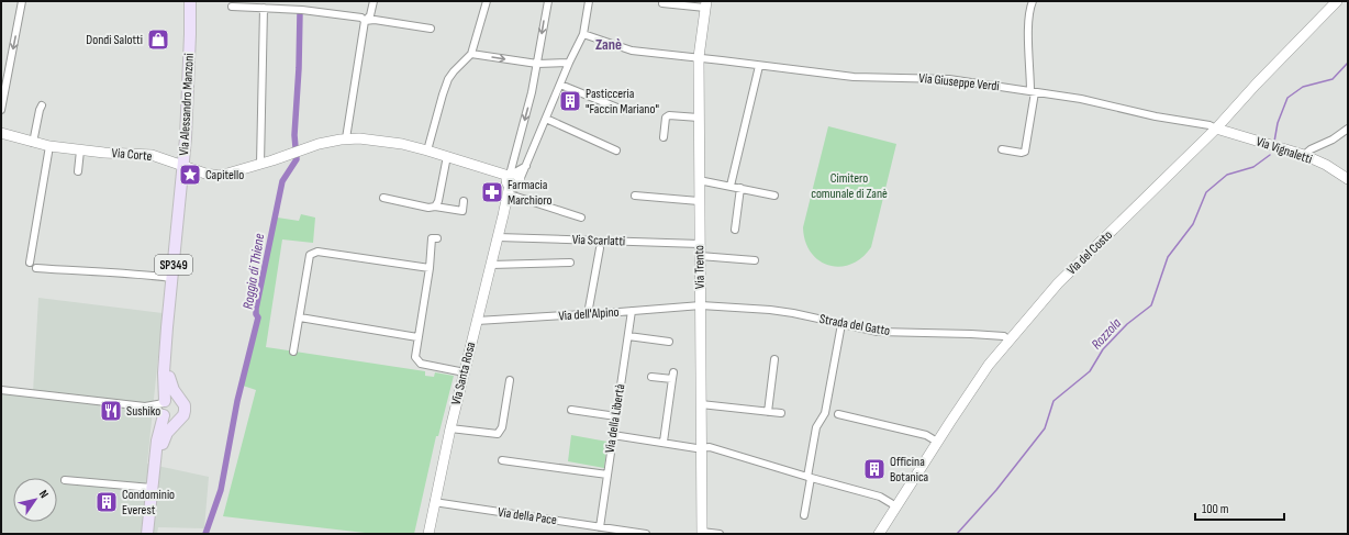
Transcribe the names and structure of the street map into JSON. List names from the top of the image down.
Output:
{
  "streets": {
    "main road": ["Via Alessandro Manzoni", "SP349"],
    "street": [
      "Via Giuseppe Verdi",
      "Via Vignaletti",
      "Via Corte",
      "Via Scarlatti",
      "Via del Costo",
      "Via Trento",
      "Via dell'Alpino",
      "Strada del Gatto",
      "Via Santa Rosa",
      "Via della Libertà",
      "Via della Pace"
    ]
  },
  "crossings": [
    ["Via Giuseppe Verdi", "Via Vignaletti"],
    ["Via Giuseppe Verdi", "Via del Costo"],
    ["Via Giuseppe Verdi", "Via Trento"],
    ["Via Alessandro Manzoni", "Via Corte"],
    ["Via Vignaletti", "Via del Costo"],
    ["Via Corte", "Via Santa Rosa"],
    ["Via Scarlatti", "Via Trento"],
    ["Via Scarlatti", "Via Santa Rosa"],
    ["Via del Costo", "Strada del Gatto"],
    ["Via Trento", "Via dell'Alpino"],
    ["Via Trento", "Strada del Gatto"],
    ["Via dell'Alpino", "Strada del Gatto"],
    ["Via dell'Alpino", "Via Santa Rosa"],
    ["Via dell'Alpino", "Via della Libertà"],
    ["Via Santa Rosa", "Via della Pace"],
    ["Via della Libertà", "Via della Pace"]
  ],
  "districts": ["Zanè"],
  "water": ["Roggia di Thiene", "Rozzola"],
  "parks": ["Cimitero comunale di Zanè"],
  "places": {
    "shop": ["Dondi Salotti"],
    "building": ["Pasticceria \"Faccin Mariano\"", "Officina Botanica", "Condominio Everest"],
    "place": ["Capitello"],
    "pharmacy": ["Farmacia Marchioro"],
    "restaurant": ["Sushiko"]
  },
  "scale_bar": "100 m",
  "north": "top right"
}
